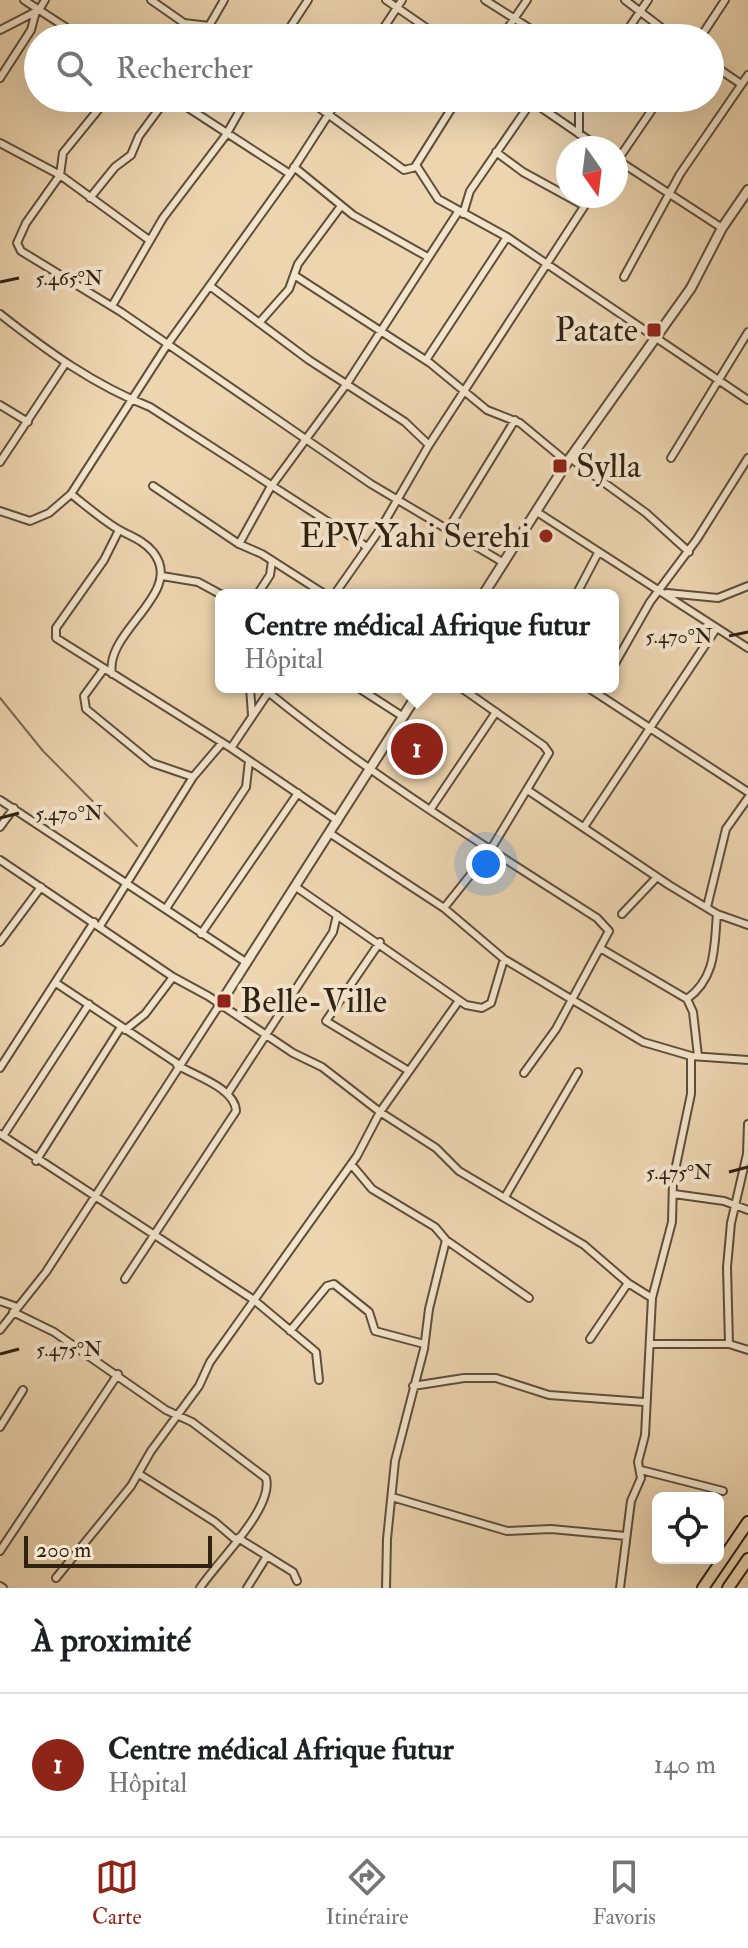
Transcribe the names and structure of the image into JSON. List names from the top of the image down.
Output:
{
  "places": {
    "transit": ["Patate", "Sylla", "Belle-Ville"],
    "other": ["EPV Yahi Serehi"]
  },
  "scale_bar": "200 m",
  "north": "bottom",
  "page": {
    "search": "Rechercher",
    "popup": ["Centre médical Afrique futur", "Hôpital"],
    "pins": "1",
    "scale": "200 m",
    "heading": "À proximité",
    "list": [
      {
        "mark": "1",
        "name": "Centre médical Afrique futur",
        "note": "Hôpital",
        "value": "140 m"
      }
    ],
    "nav": ["Carte", "Itinéraire", "Favoris"]
  },
  "coordinates": ["5.465°N", "5.470°N", "5.475°N"]
}
